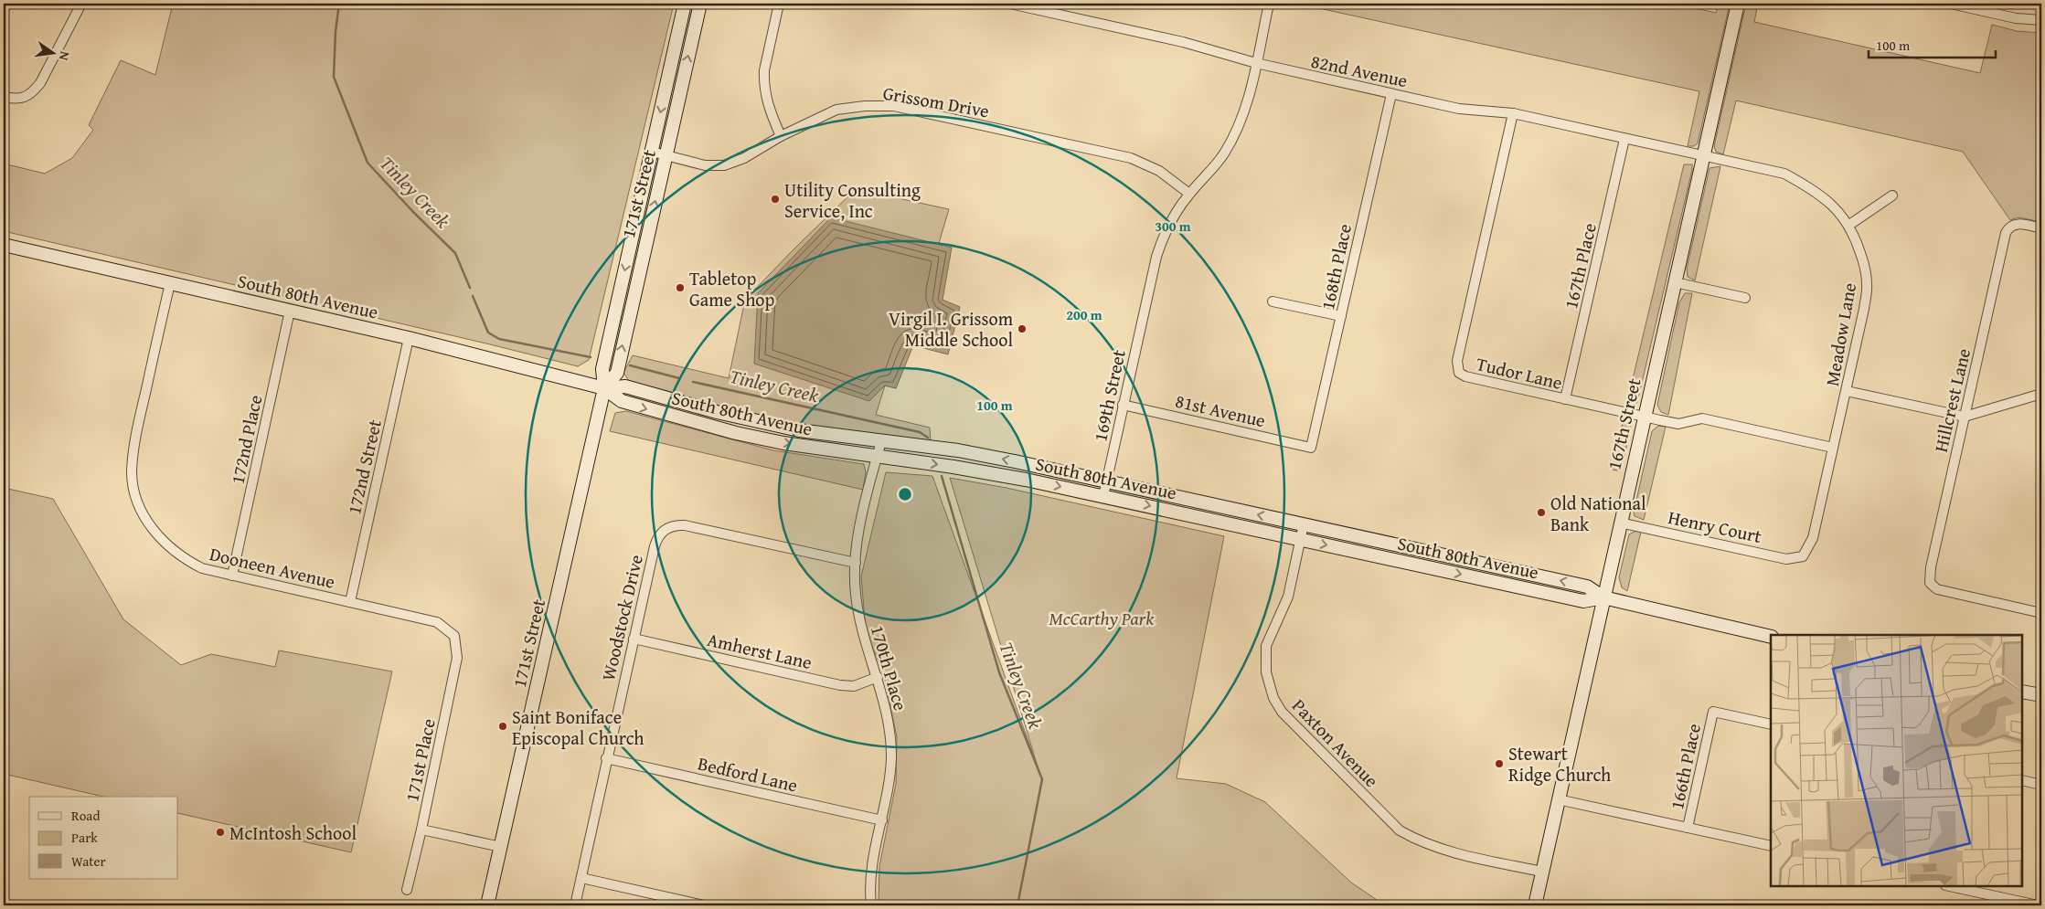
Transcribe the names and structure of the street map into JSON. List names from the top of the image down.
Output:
{
  "streets": {
    "street": [
      "82nd Avenue",
      "Grissom Drive",
      "171st Street",
      "167th Place",
      "168th Place",
      "South 80th Avenue",
      "Meadow Lane",
      "Tudor Lane",
      "169th Street",
      "Hillcrest Lane",
      "81st Avenue",
      "167th Street",
      "172nd Place",
      "172nd Street",
      "Henry Court",
      "Dooneen Avenue",
      "Woodstock Drive",
      "Amherst Lane",
      "170th Place",
      "Paxton Avenue",
      "171st Place",
      "166th Place",
      "Bedford Lane"
    ]
  },
  "crossings": [
    ["82nd Avenue", "167th Place"],
    ["82nd Avenue", "168th Place"],
    ["82nd Avenue", "Meadow Lane"],
    ["82nd Avenue", "Tudor Lane"],
    ["82nd Avenue", "169th Street"],
    ["82nd Avenue", "167th Street"],
    ["Grissom Drive", "171st Street"],
    ["Grissom Drive", "169th Street"],
    ["171st Street", "South 80th Avenue"],
    ["167th Place", "Tudor Lane"],
    ["168th Place", "81st Avenue"],
    ["South 80th Avenue", "169th Street"],
    ["South 80th Avenue", "167th Street"],
    ["South 80th Avenue", "172nd Place"],
    ["South 80th Avenue", "172nd Street"],
    ["South 80th Avenue", "Dooneen Avenue"],
    ["South 80th Avenue", "170th Place"],
    ["South 80th Avenue", "Paxton Avenue"],
    ["Meadow Lane", "Tudor Lane"],
    ["Meadow Lane", "167th Street"],
    ["Meadow Lane", "Henry Court"],
    ["Tudor Lane", "167th Street"],
    ["169th Street", "81st Avenue"],
    ["167th Street", "Henry Court"],
    ["167th Street", "Paxton Avenue"],
    ["172nd Place", "Dooneen Avenue"],
    ["172nd Street", "Dooneen Avenue"],
    ["Dooneen Avenue", "171st Place"],
    ["Woodstock Drive", "Amherst Lane"],
    ["Woodstock Drive", "170th Place"],
    ["Woodstock Drive", "Bedford Lane"],
    ["Amherst Lane", "170th Place"],
    ["170th Place", "Bedford Lane"]
  ],
  "water": ["Tinley Creek"],
  "parks": ["McCarthy Park"],
  "places": [
    "Utility Consulting Service, Inc",
    "Tabletop Game Shop",
    "Virgil I. Grissom Middle School",
    "Old National Bank",
    "Saint Boniface Episcopal Church",
    "Stewart Ridge Church",
    "McIntosh School"
  ],
  "legend": ["Road", "Park", "Water"],
  "scale_bar": "100 m",
  "north": "right",
  "rings": ["300 m", "200 m", "100 m"]
}
